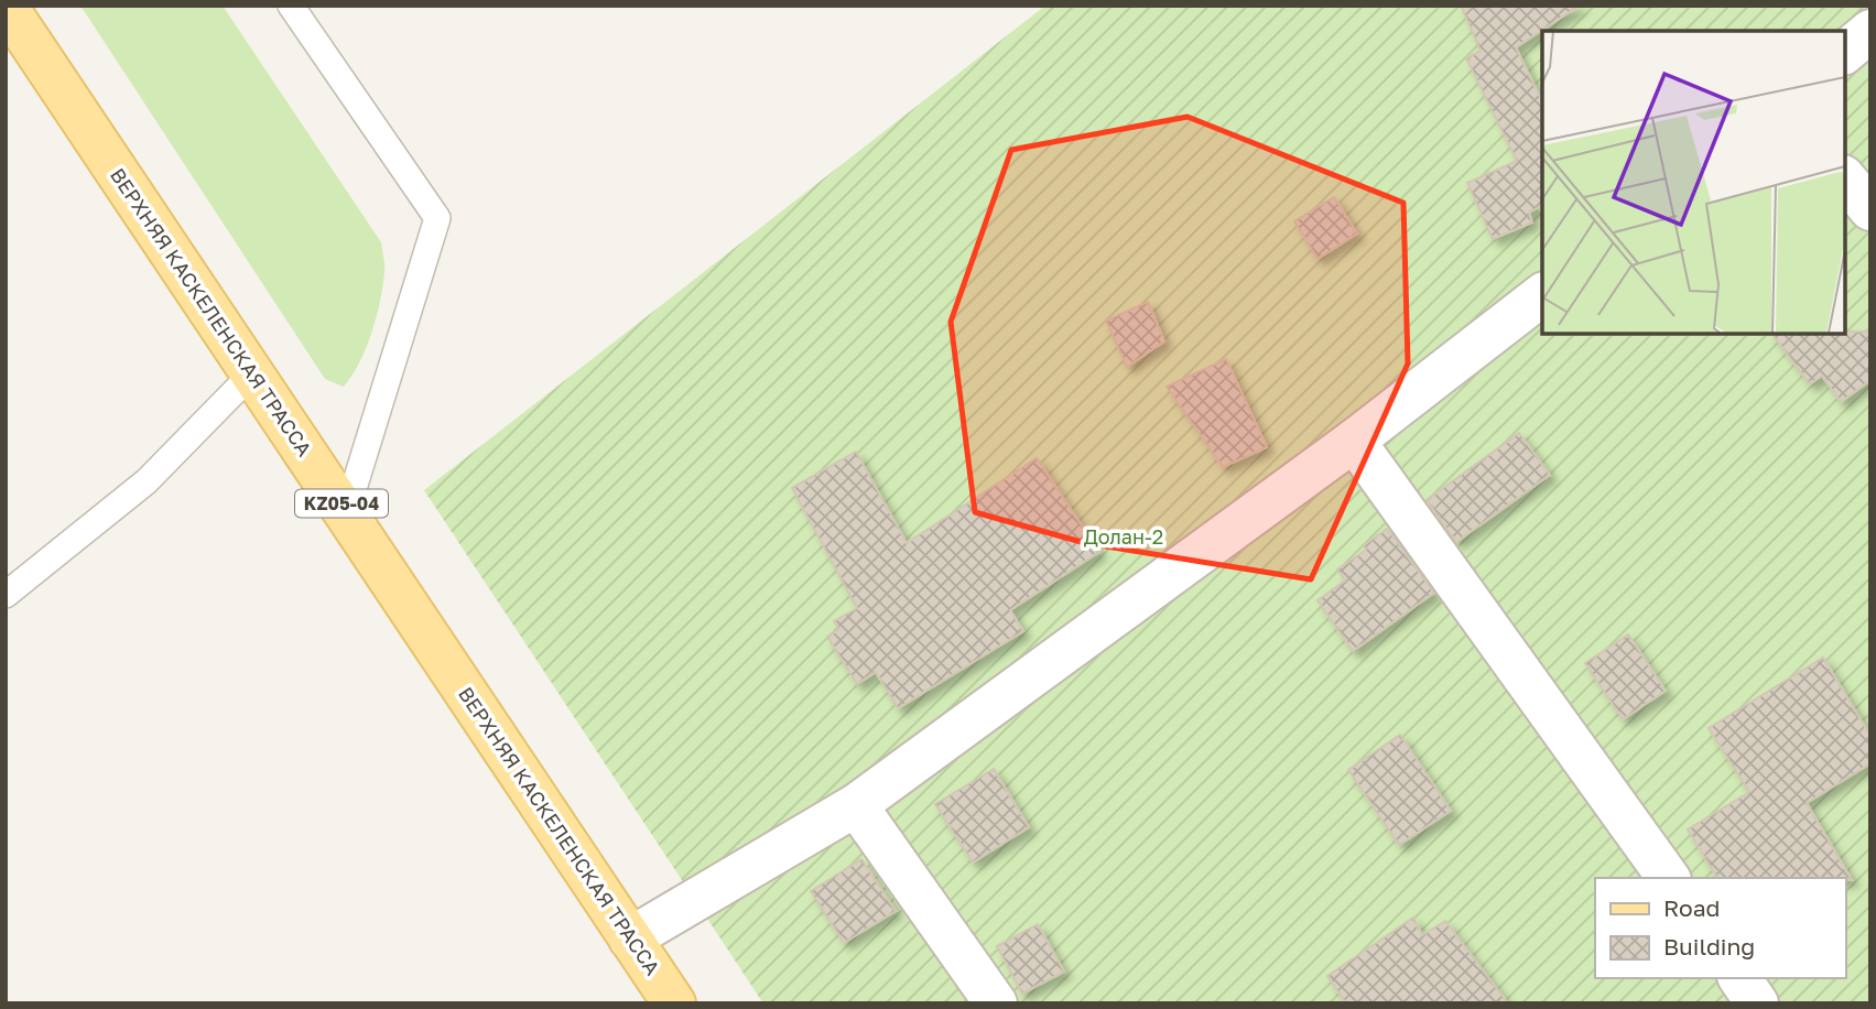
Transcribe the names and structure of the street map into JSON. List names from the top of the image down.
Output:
{
  "streets": {
    "main road": ["ВЕРХНЯЯ КАСКЕЛЕНСКАЯ ТРАССА", "KZ05-04"]
  },
  "parks": ["Долан-2"],
  "legend": ["Road", "Building"]
}
